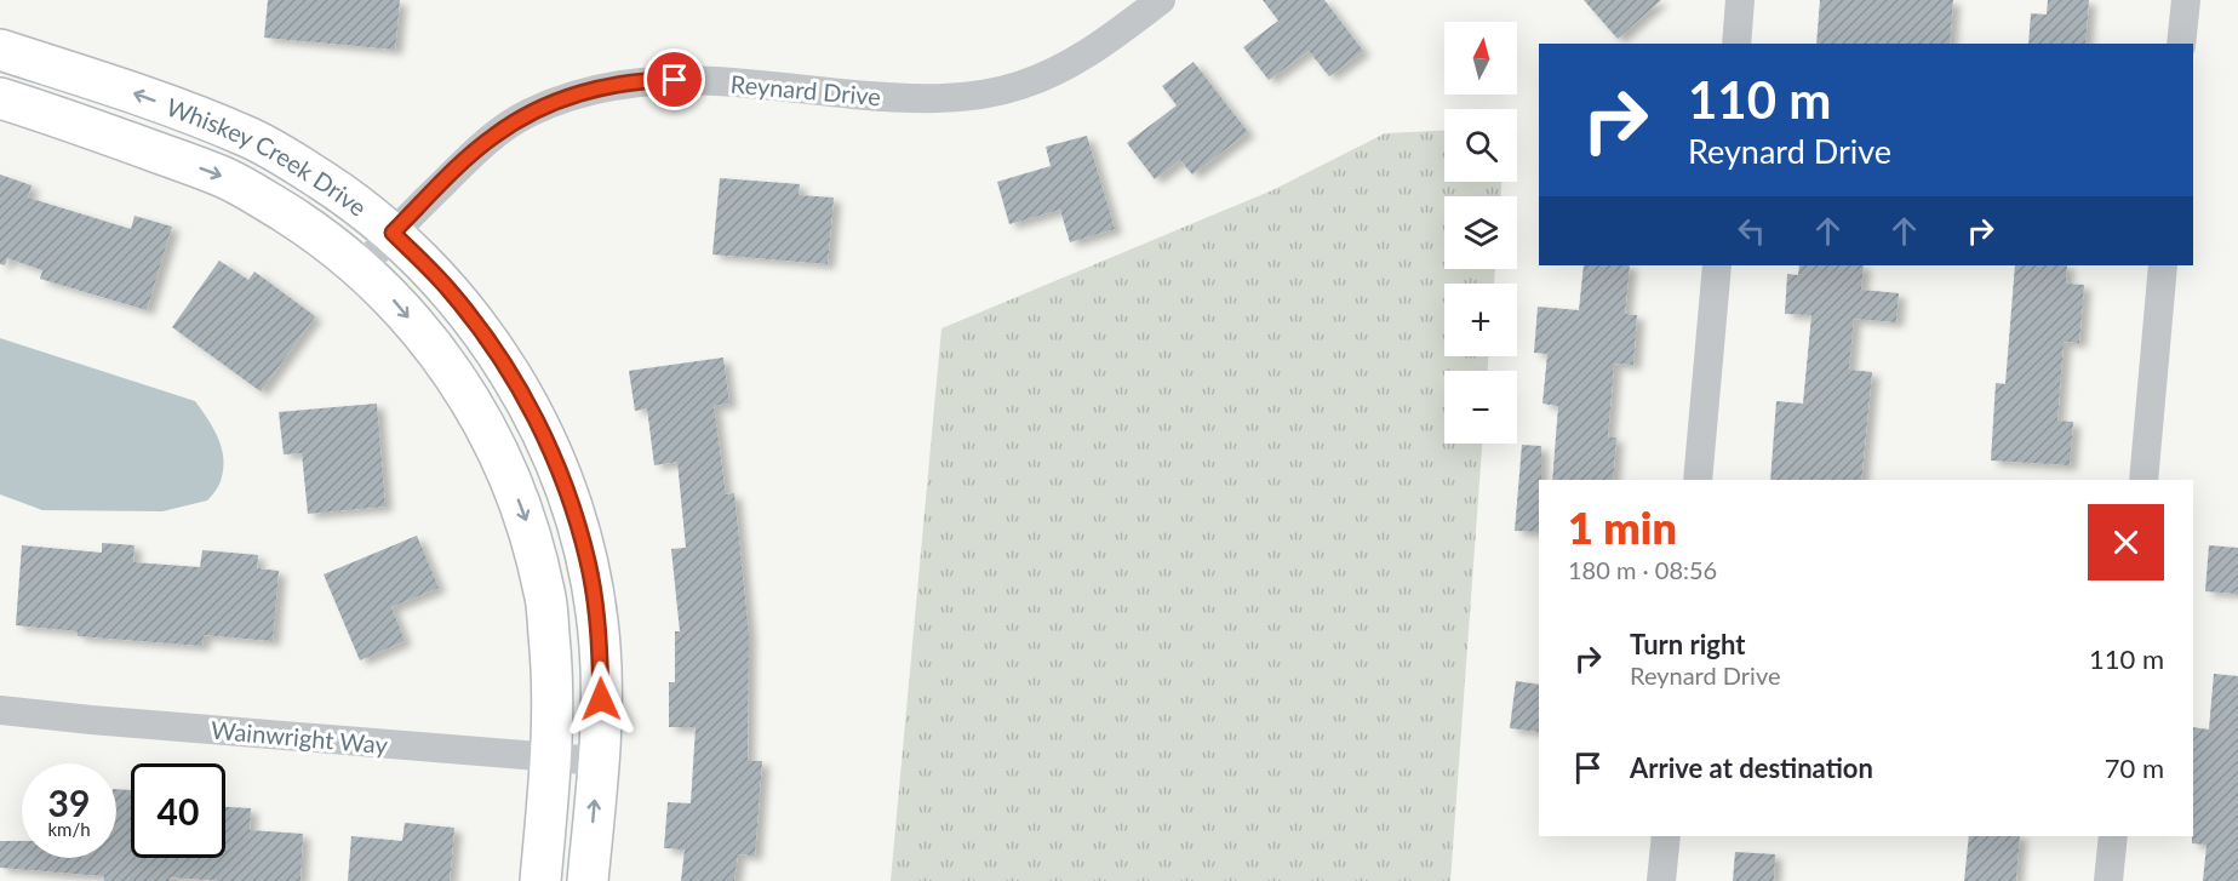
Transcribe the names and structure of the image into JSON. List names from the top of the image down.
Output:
{
  "streets": {
    "street": ["Reynard Drive", "Whiskey Creek Drive", "Wainwright Way"]
  },
  "crossings": [
    ["Reynard Drive", "Whiskey Creek Drive"],
    ["Whiskey Creek Drive", "Wainwright Way"]
  ],
  "north": "top",
  "page": {
    "map_buttons": ["+", "−"],
    "turn": ["110 m", "Reynard Drive"],
    "heading": ["1 min", "180 m · 08:56"],
    "list": [
      {
        "name": "Turn right",
        "note": "Reynard Drive",
        "value": "110 m"
      },
      {
        "name": "Arrive at destination",
        "value": "70 m"
      }
    ],
    "speed": "39 km/h",
    "limit": "40"
  }
}
